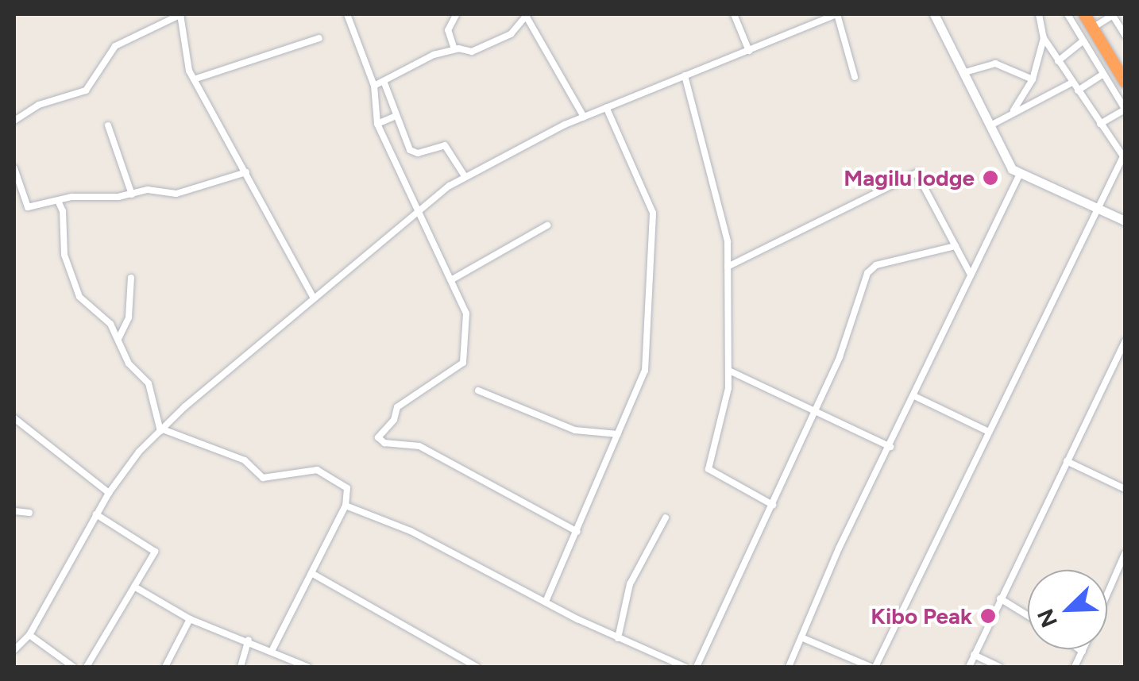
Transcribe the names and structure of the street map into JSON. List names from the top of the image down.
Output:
{
  "places": ["Magilu lodge", "Kibo Peak"],
  "north": "bottom left"
}
